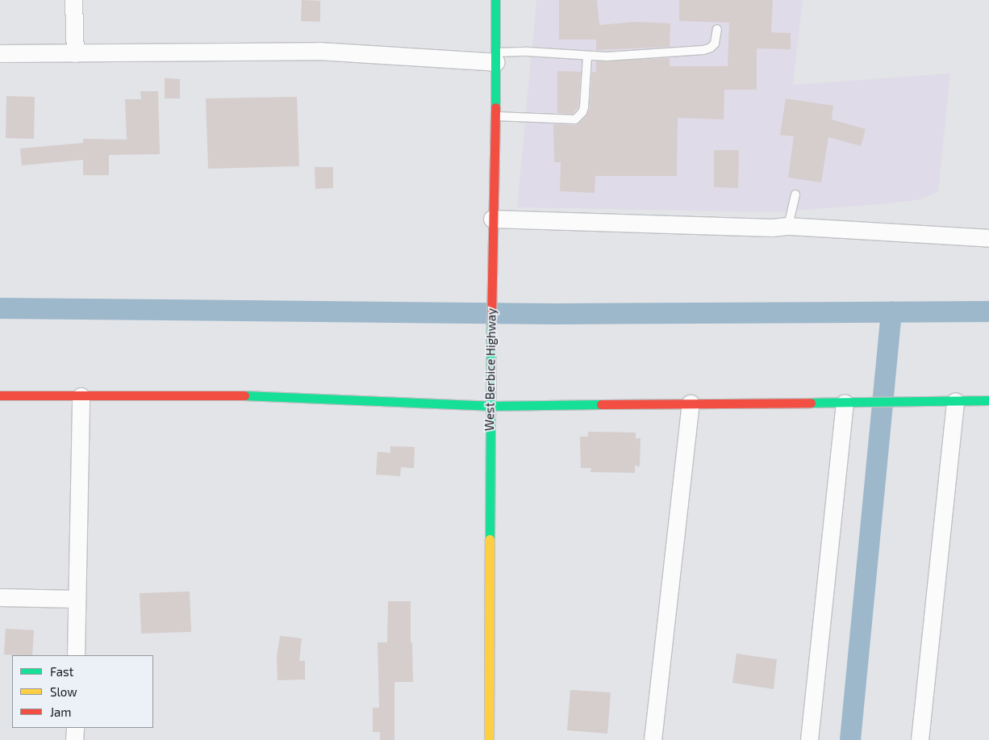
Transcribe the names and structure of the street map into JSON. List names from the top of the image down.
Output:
{
  "streets": {
    "street": ["West Berbice Highway"]
  },
  "legend": ["Fast", "Slow", "Jam"]
}
